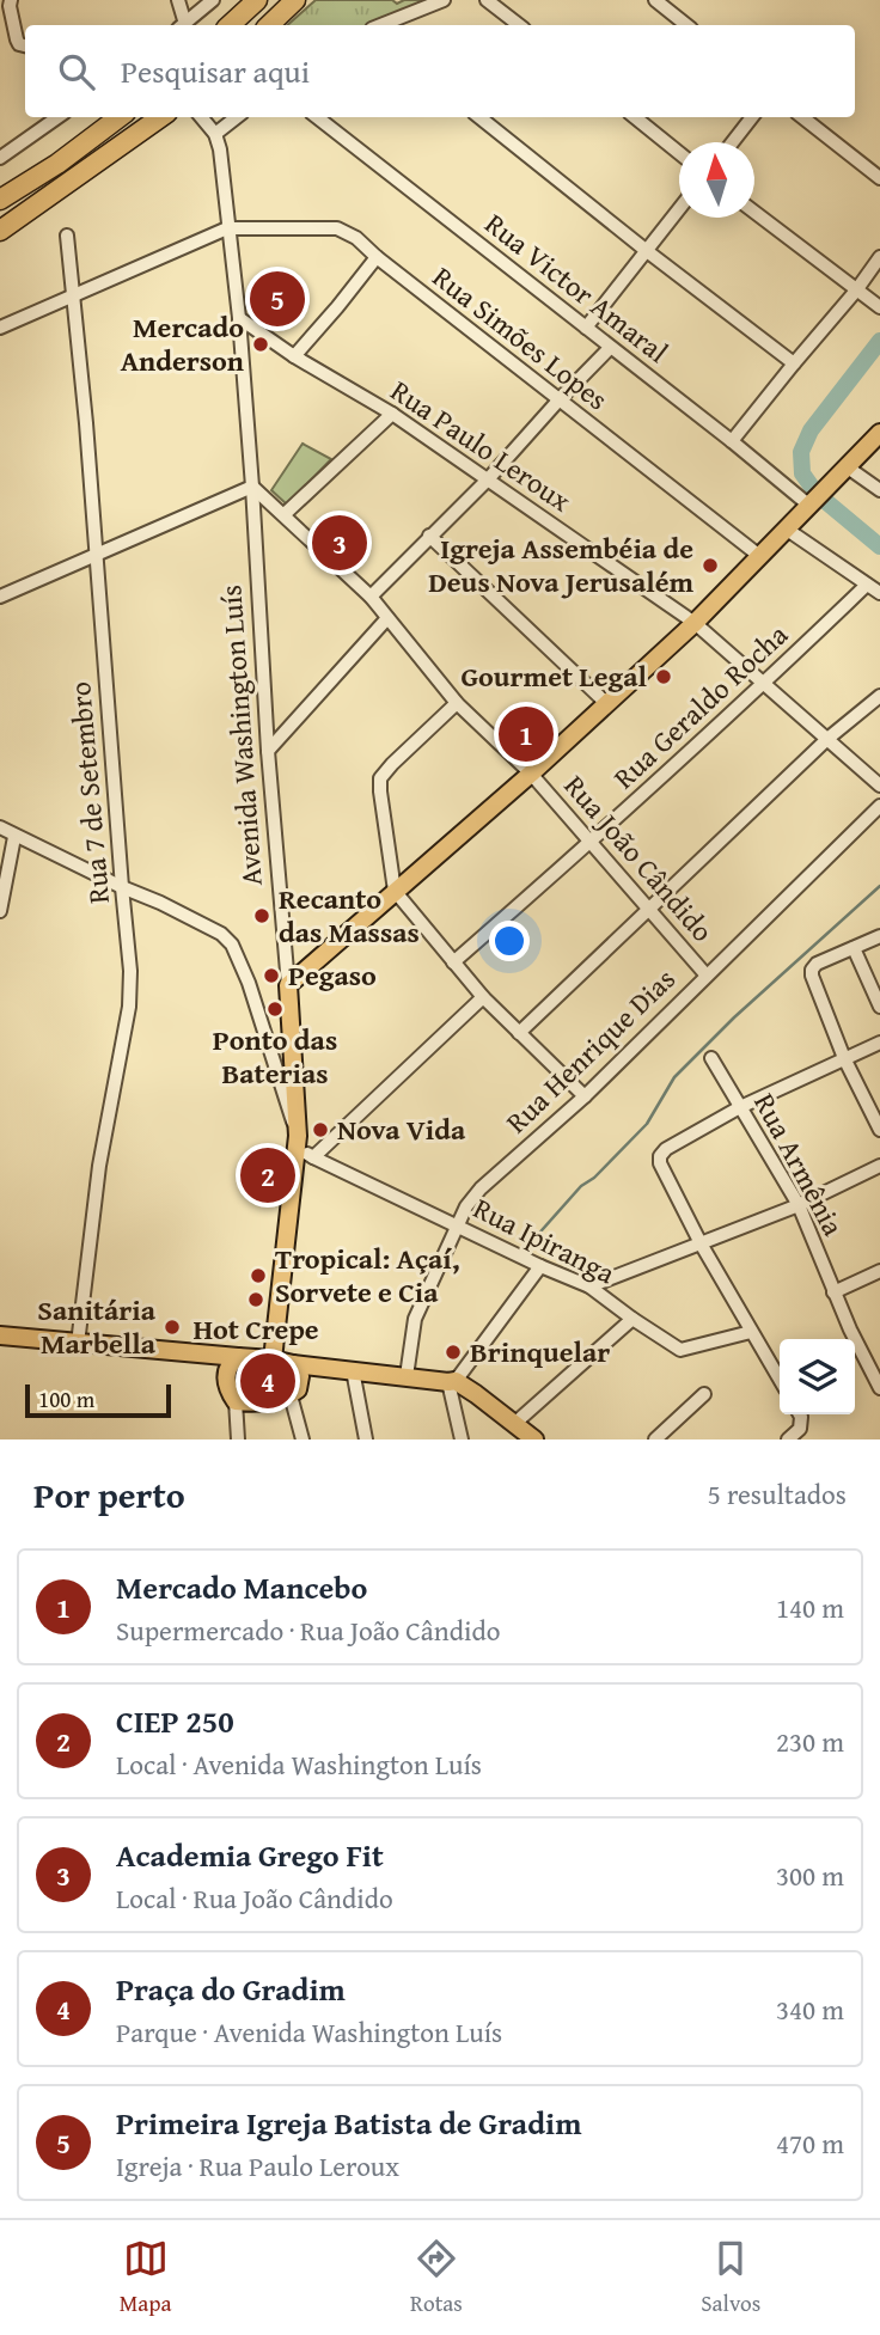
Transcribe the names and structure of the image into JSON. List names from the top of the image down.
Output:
{
  "streets": {
    "main road": ["Avenida Washington Luís"],
    "street": [
      "Rua Victor Amaral",
      "Rua Simões Lopes",
      "Rua Paulo Leroux",
      "Rua Geraldo Rocha",
      "Rua 7 de Setembro",
      "Rua João Cândido",
      "Rua Henrique Dias",
      "Rua Armênia",
      "Rua Ipiranga"
    ]
  },
  "crossings": [
    ["Rua Simões Lopes", "Avenida Washington Luís"],
    ["Rua Paulo Leroux", "Rua Geraldo Rocha"],
    ["Rua Paulo Leroux", "Avenida Washington Luís"],
    ["Rua Geraldo Rocha", "Rua João Cândido"],
    ["Avenida Washington Luís", "Rua João Cândido"],
    ["Avenida Washington Luís", "Rua Ipiranga"],
    ["Rua João Cândido", "Rua Henrique Dias"],
    ["Rua Henrique Dias", "Rua Ipiranga"]
  ],
  "places": [
    "Mercado Anderson",
    "Igreja Assembéia de Deus Nova Jerusalém",
    "Gourmet Legal",
    "Recanto das Massas",
    "Pegaso",
    "Ponto das Baterias",
    "Nova Vida",
    "Tropical: Açaí, Sorvete e Cia",
    "Hot Crepe",
    "Sanitária Marbella",
    "Brinquelar"
  ],
  "scale_bar": "100 m",
  "north": "top",
  "page": {
    "search": "Pesquisar aqui",
    "pins": [
      "5",
      "3",
      "1",
      "2",
      "4"
    ],
    "scale": "100 m",
    "heading": ["Por perto", "5 resultados"],
    "list": [
      {
        "mark": "1",
        "name": "Mercado Mancebo",
        "note": "Supermercado · Rua João Cândido",
        "value": "140 m"
      },
      {
        "mark": "2",
        "name": "CIEP 250",
        "note": "Local · Avenida Washington Luís",
        "value": "230 m"
      },
      {
        "mark": "3",
        "name": "Academia Grego Fit",
        "note": "Local · Rua João Cândido",
        "value": "300 m"
      },
      {
        "mark": "4",
        "name": "Praça do Gradim",
        "note": "Parque · Avenida Washington Luís",
        "value": "340 m"
      },
      {
        "mark": "5",
        "name": "Primeira Igreja Batista de Gradim",
        "note": "Igreja · Rua Paulo Leroux",
        "value": "470 m"
      }
    ],
    "nav": ["Mapa", "Rotas", "Salvos"]
  }
}
